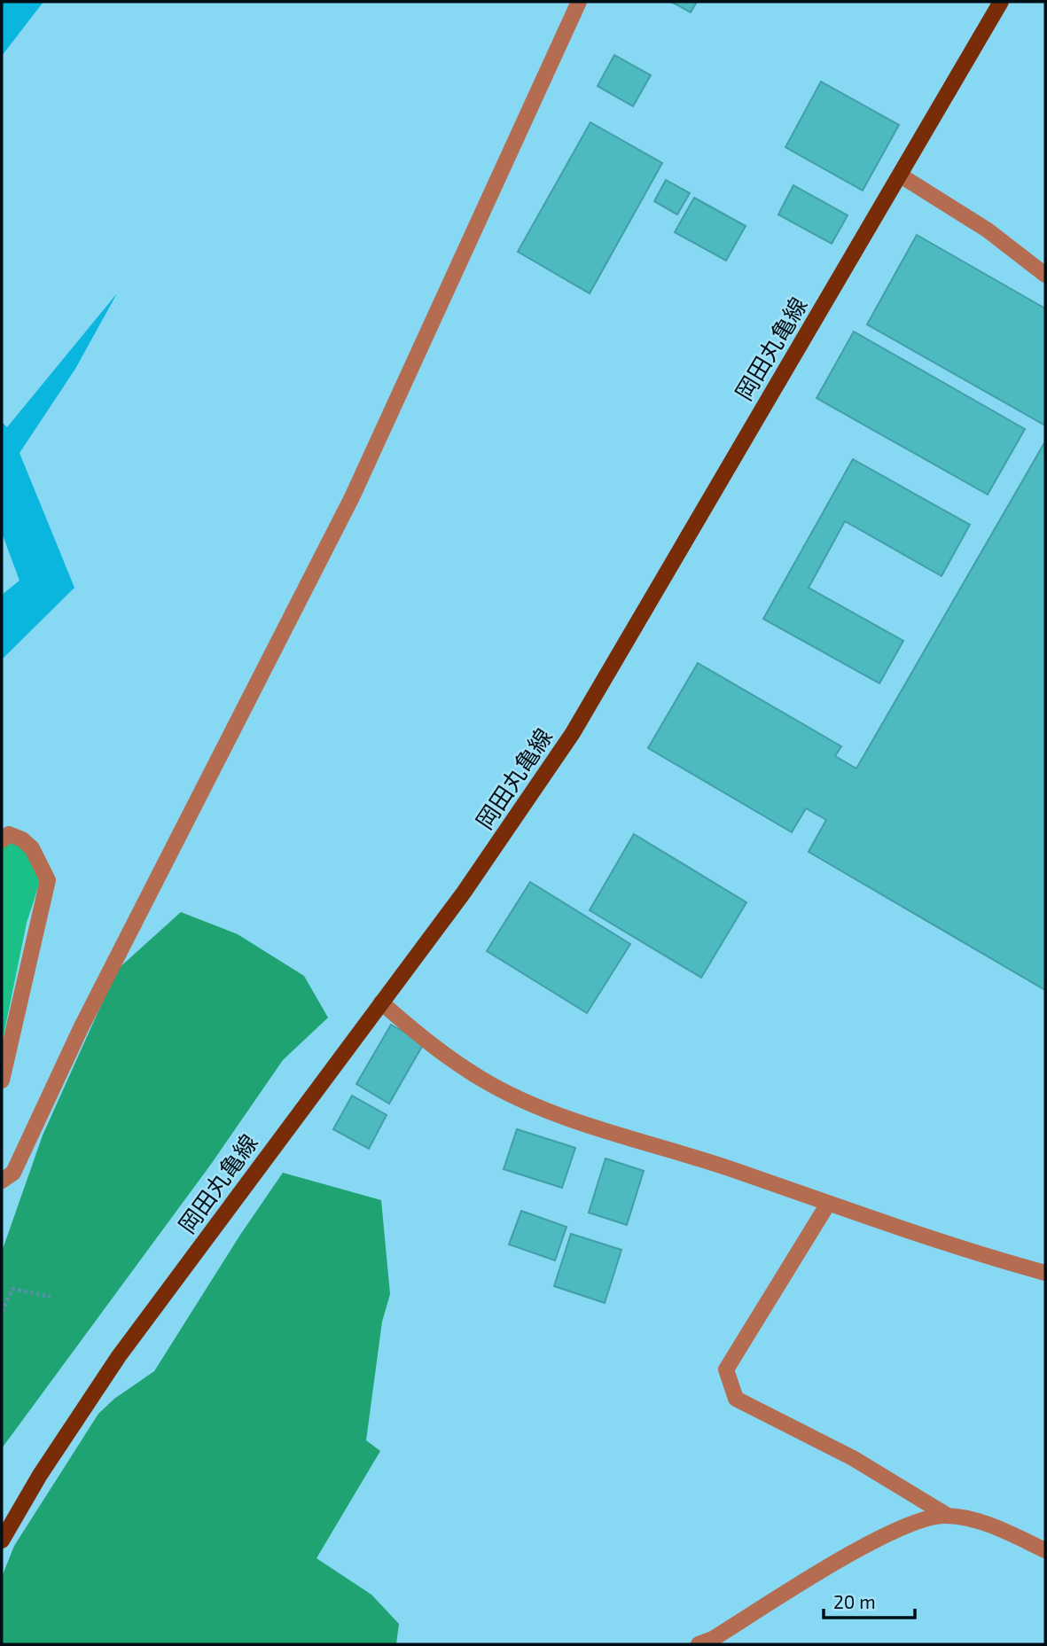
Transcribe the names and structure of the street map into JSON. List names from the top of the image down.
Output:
{
  "streets": {
    "main road": ["岡田丸亀線"]
  },
  "scale_bar": "20 m"
}
